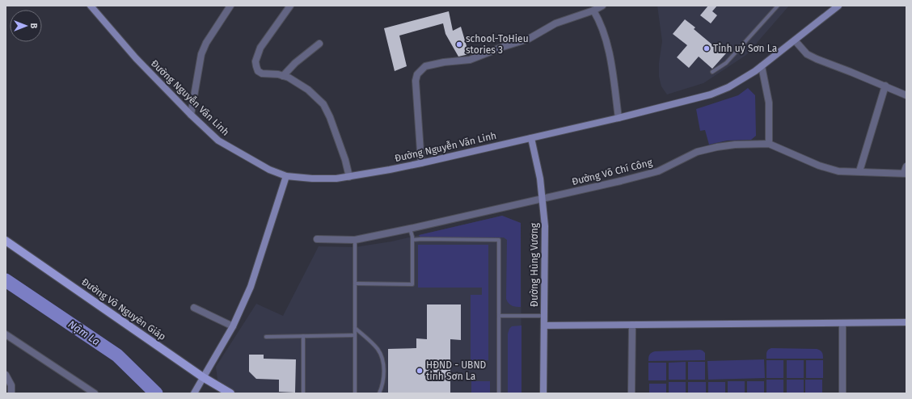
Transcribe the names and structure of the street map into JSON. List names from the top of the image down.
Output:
{
  "streets": {
    "main road": ["Đường Võ Nguyên Giáp"],
    "street": ["Đường Nguyễn Văn Linh", "Đường Võ Chí Công", "Đường Hùng Vương"]
  },
  "crossings": [
    ["Đường Nguyễn Văn Linh", "Đường Hùng Vương"],
    ["Đường Võ Chí Công", "Đường Hùng Vương"]
  ],
  "water": ["Nậm La"],
  "places": ["school-ToHieu stories 3", "Tỉnh uỷ Sơn La", "HĐND - UBND tỉnh Sơn La"],
  "north": "right"
}
